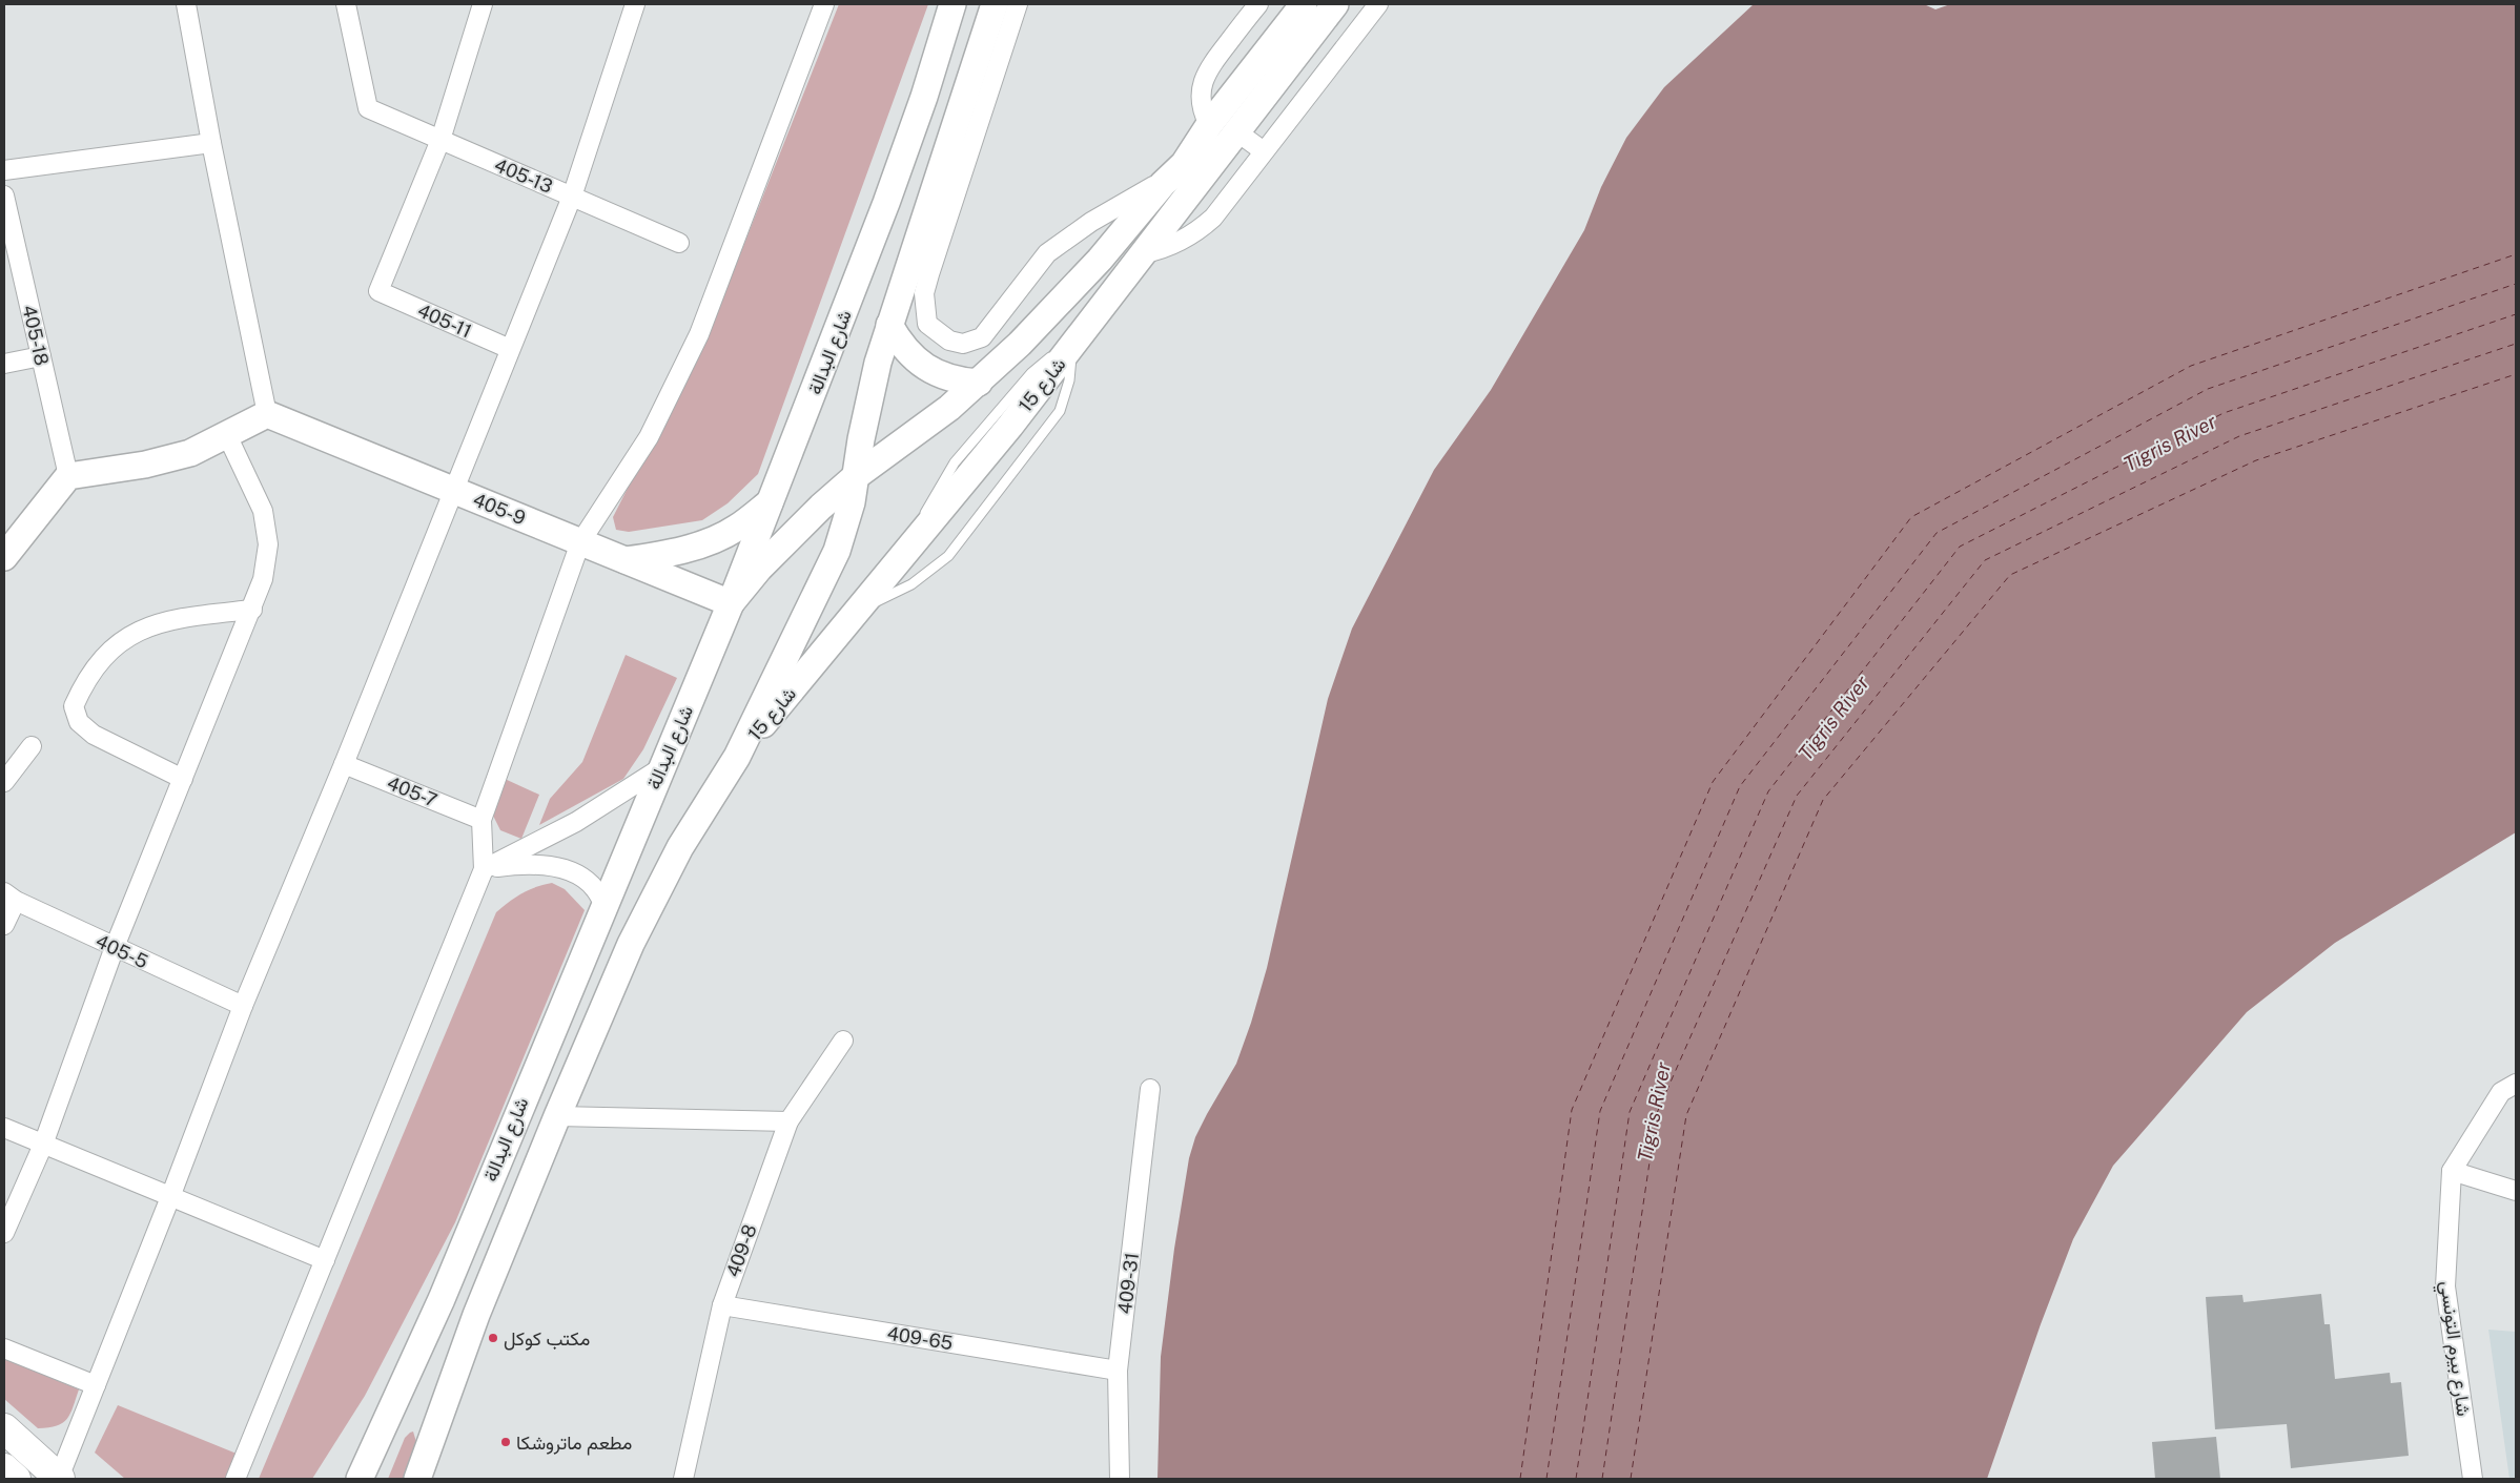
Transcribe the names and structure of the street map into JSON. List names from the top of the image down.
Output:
{
  "streets": {
    "main road": ["شارع البدالة", "شارع 15", "405-9"],
    "street": [
      "405-13",
      "405-11",
      "405-18",
      "405-7",
      "405-5",
      "409-8",
      "409-31",
      "409-65",
      "شارع بيرم التونسي"
    ]
  },
  "crossings": [
    ["405-13", "405-11"],
    ["شارع البدالة", "شارع 15"],
    ["شارع البدالة", "405-9"],
    ["شارع 15", "405-9"],
    ["409-8", "409-65"],
    ["409-31", "409-65"]
  ],
  "water": ["Tigris River"],
  "places": ["مكتب كوكل", "مطعم ماتروشكا"]
}
